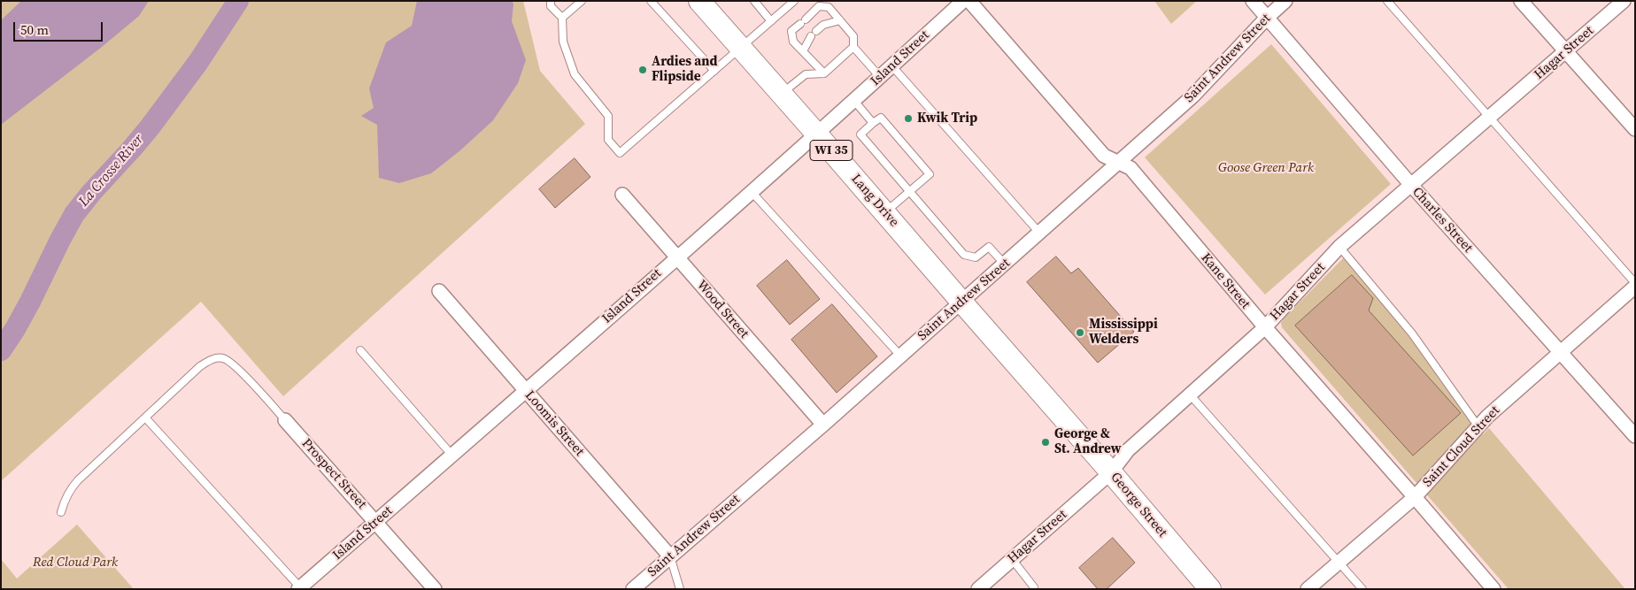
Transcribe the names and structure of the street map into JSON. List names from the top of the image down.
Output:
{
  "streets": {
    "main road": ["WI 35", "Lang Drive", "George Street"],
    "street": [
      "Hagar Street",
      "Island Street",
      "Saint Andrew Street",
      "Charles Street",
      "Kane Street",
      "Wood Street",
      "Loomis Street",
      "Saint Cloud Street",
      "Prospect Street"
    ]
  },
  "crossings": [
    ["Hagar Street", "Charles Street"],
    ["Hagar Street", "Kane Street"],
    ["Hagar Street", "George Street"],
    ["Island Street", "Lang Drive"],
    ["Island Street", "Wood Street"],
    ["Island Street", "Loomis Street"],
    ["Island Street", "Prospect Street"],
    ["Saint Andrew Street", "Lang Drive"],
    ["Saint Andrew Street", "Charles Street"],
    ["Saint Andrew Street", "Kane Street"],
    ["Saint Andrew Street", "Wood Street"],
    ["Saint Andrew Street", "Loomis Street"],
    ["Saint Andrew Street", "George Street"],
    ["Lang Drive", "George Street"],
    ["Charles Street", "Saint Cloud Street"],
    ["Kane Street", "Saint Cloud Street"]
  ],
  "water": ["La Crosse River"],
  "parks": ["Goose Green Park", "Red Cloud Park"],
  "places": [
    "Ardies and Flipside",
    "Kwik Trip",
    "Mississippi Welders",
    "George & St. Andrew"
  ],
  "scale_bar": "50 m"
}
